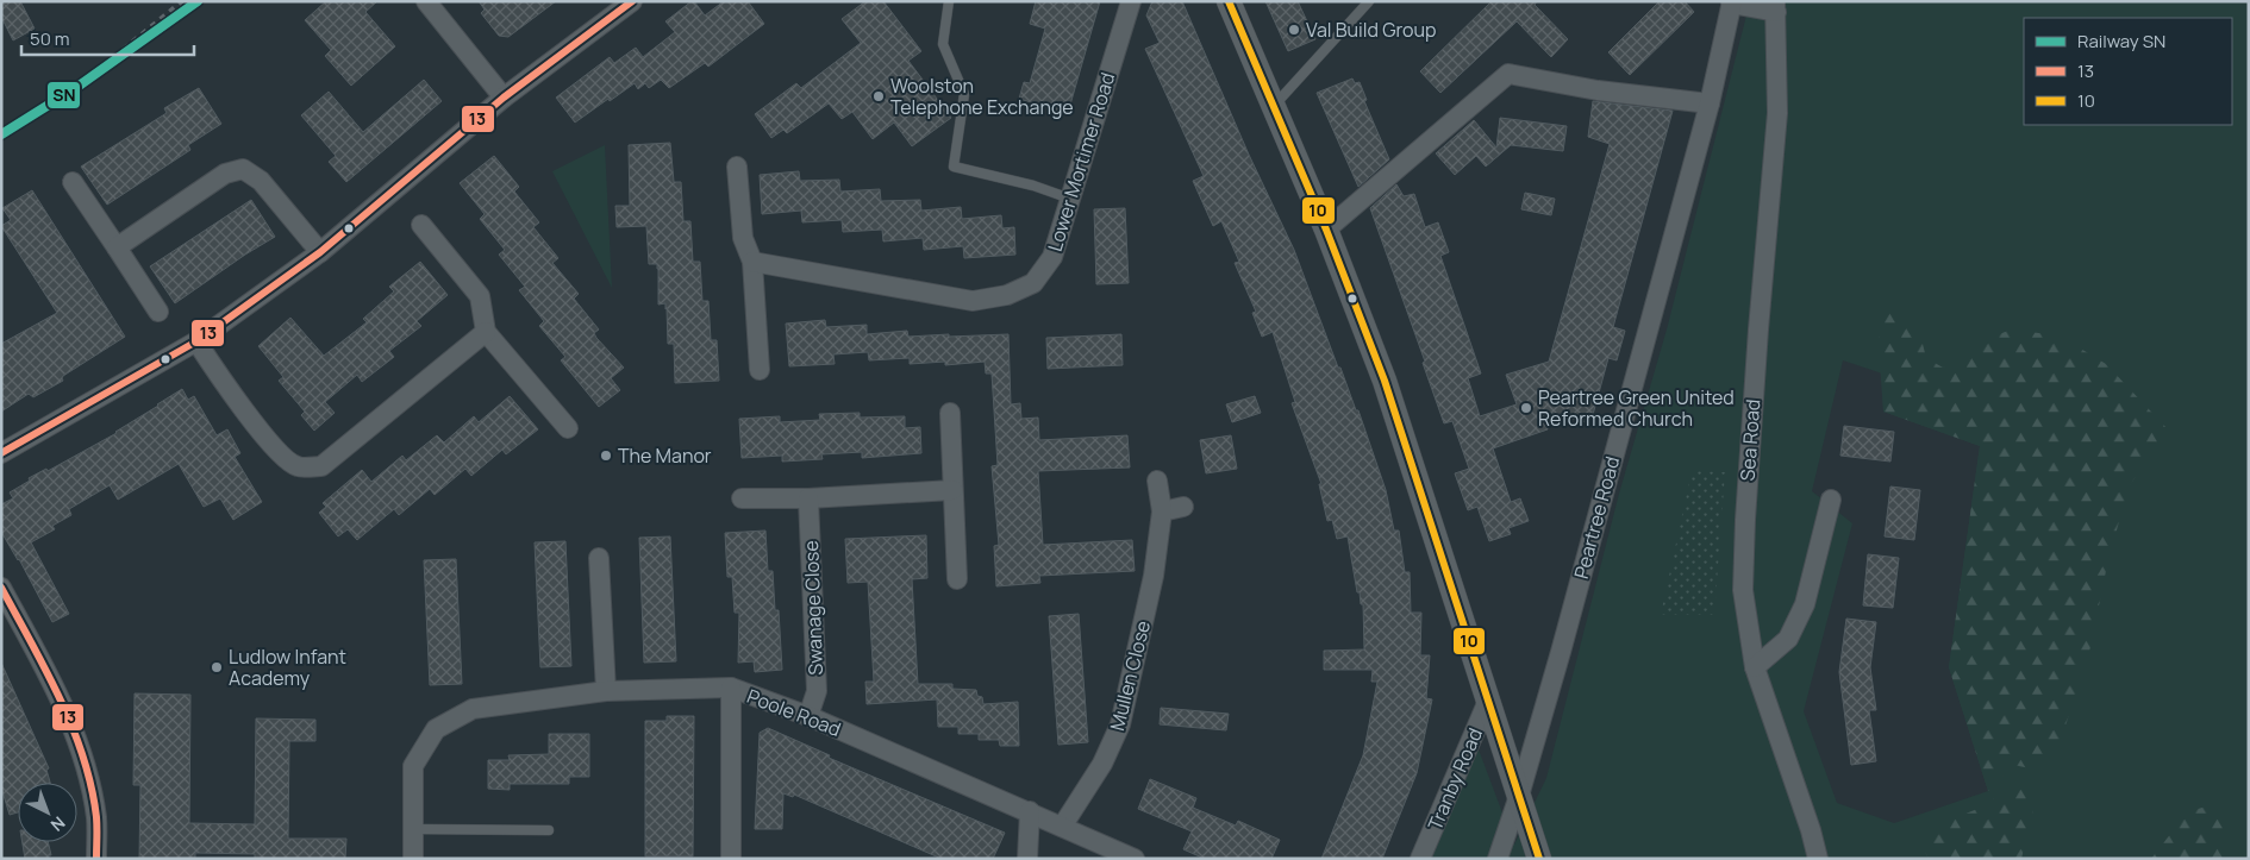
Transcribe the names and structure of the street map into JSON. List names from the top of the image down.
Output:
{
  "streets": {
    "street": [
      "Lower Mortimer Road",
      "Sea Road",
      "Peartree Road",
      "Swanage Close",
      "Mullen Close",
      "Poole Road",
      "Tranby Road"
    ]
  },
  "crossings": [
    ["Sea Road", "Peartree Road"],
    ["Swanage Close", "Poole Road"],
    ["Mullen Close", "Poole Road"]
  ],
  "places": [
    "Val Build Group",
    "Woolston Telephone Exchange",
    "Peartree Green United Reformed Church",
    "The Manor",
    "Ludlow Infant Academy"
  ],
  "lines": ["rail line SN", "transit line 13", "transit line 10"],
  "legend": ["Railway SN", "13", "10"],
  "scale_bar": "50 m",
  "north": "bottom right"
}
